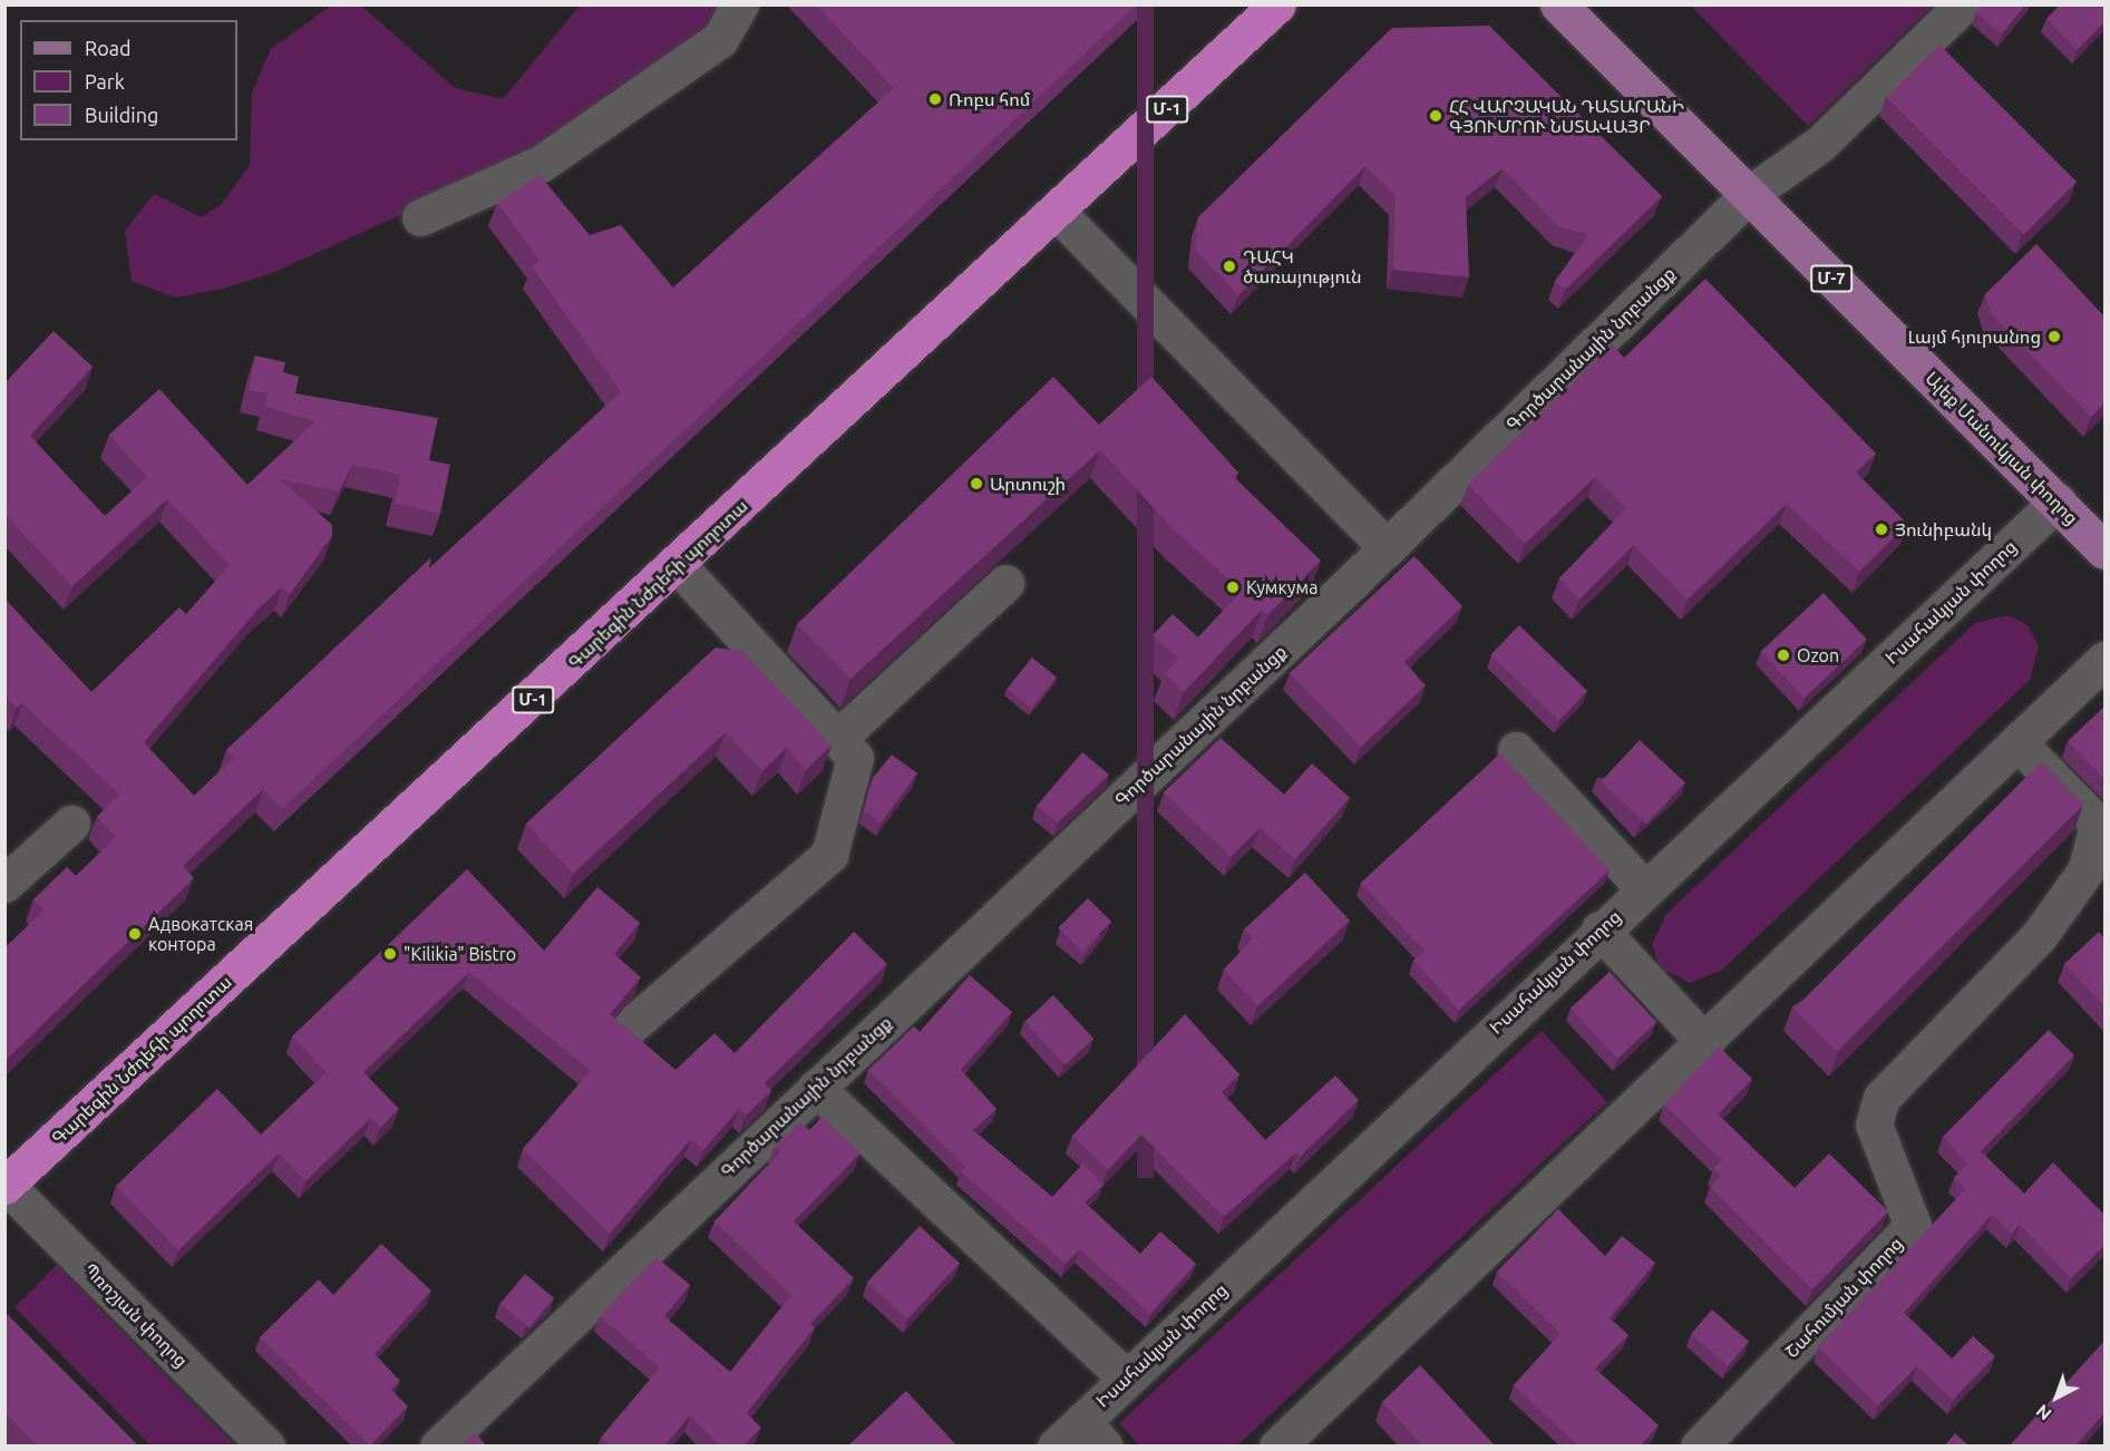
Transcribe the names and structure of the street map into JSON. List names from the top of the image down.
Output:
{
  "streets": {
    "highway": ["Մ-1", "Գարեգին Նժդեհի պողոտա"],
    "main road": ["Մ-7", "Ալեք Մանուկյան փողոց"],
    "street": [
      "Գործարանային նրբանցք",
      "Իսահակյան փողոց",
      "Շահումյան փողոց",
      "Պռոշյան փողոց"
    ]
  },
  "crossings": [
    ["Գործարանային նրբանցք", "Ալեք Մանուկյան փողոց"],
    ["Ալեք Մանուկյան փողոց", "Իսահակյան փողոց"],
    ["Գարեգին Նժդեհի պողոտա", "Պռոշյան փողոց"]
  ],
  "places": [
    "Ռոբս հոմ",
    "ՀՀ ՎԱՐՉԱԿԱՆ ԴԱՏԱՐԱՆԻ ԳՅՈՒՄՐՈՒ ՆՍՏԱՎԱՅՐ",
    "ԴԱՀԿ ծառայություն",
    "Լայմ հյուրանոց",
    "Արտուշի",
    "Յունիբանկ",
    "Кумкума",
    "Ozon",
    "Адвокатская контора",
    "\"Kilikia\" Bistro"
  ],
  "legend": ["Road", "Park", "Building"],
  "north": "bottom left"
}
